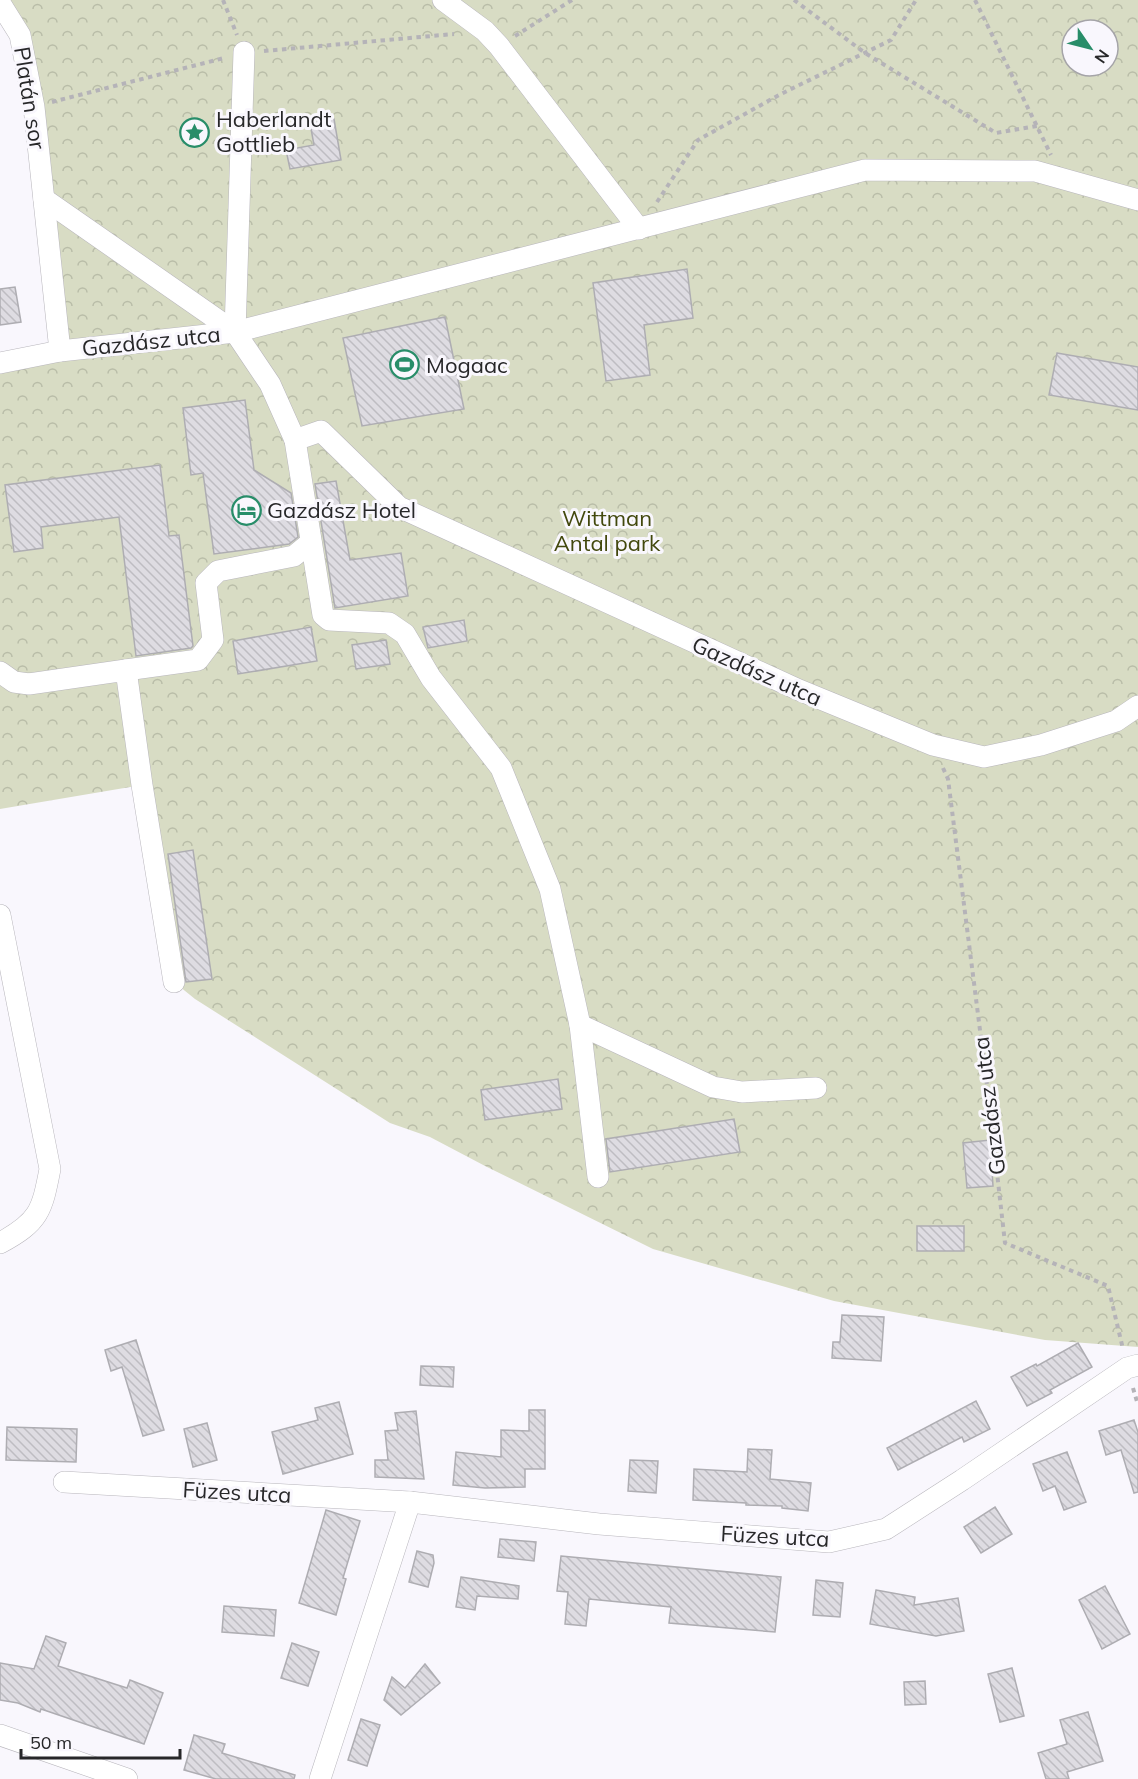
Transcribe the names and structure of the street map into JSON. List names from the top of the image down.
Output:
{
  "streets": {
    "street": ["Platán sor", "Gazdász utca", "Füzes utca"]
  },
  "crossings": [
    ["Platán sor", "Gazdász utca"],
    ["Gazdász utca", "Füzes utca"]
  ],
  "parks": ["Wittman Antal park"],
  "places": {
    "place": ["Haberlandt Gottlieb"],
    "sports": ["Mogaac"],
    "hotel": ["Gazdász Hotel"]
  },
  "scale_bar": "50 m",
  "north": "bottom right"
}
